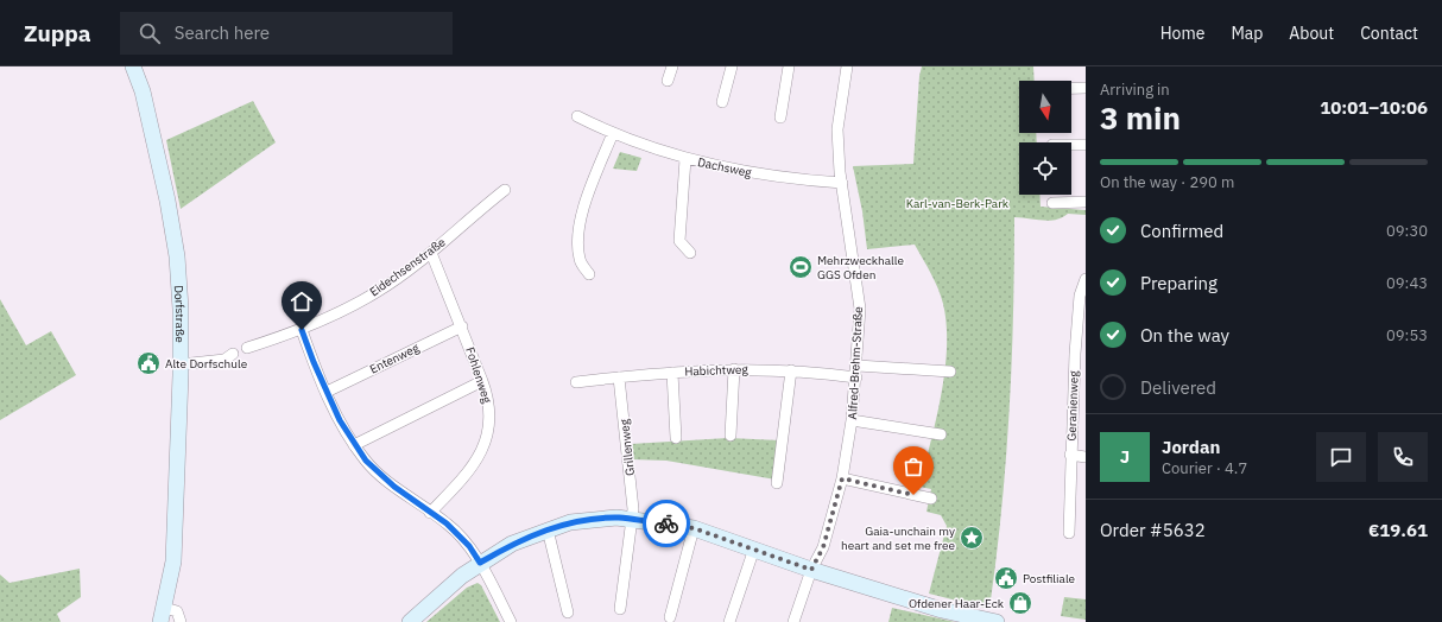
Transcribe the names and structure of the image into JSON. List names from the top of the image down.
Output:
{
  "streets": {
    "street": [
      "Dachsweg",
      "Eidechsenstraße",
      "Dorfstraße",
      "Entenweg",
      "Alfred-Brehm-Straße",
      "Habichtweg",
      "Fohlenweg",
      "Geranienweg",
      "Grillenweg"
    ]
  },
  "crossings": [
    ["Dachsweg", "Alfred-Brehm-Straße"],
    ["Eidechsenstraße", "Fohlenweg"],
    ["Entenweg", "Fohlenweg"],
    ["Alfred-Brehm-Straße", "Habichtweg"],
    ["Habichtweg", "Grillenweg"]
  ],
  "parks": ["Karl-van-Berk-Park"],
  "places": {
    "sports": ["Mehrzweckhalle GGS Ofden"],
    "public building": ["Alte Dorfschule", "Postfiliale"],
    "place": ["Gaia-unchain my heart and set me free"],
    "shop": ["Ofdener Haar-Eck"]
  },
  "north": "bottom",
  "page": {
    "header": "Zuppa",
    "search": "Search here",
    "nav": [
      "Home",
      "Map",
      "About",
      "Contact"
    ],
    "heading": ["3 min", "Arriving in", "10:01–10:06"],
    "panel": [
      "Jordan",
      "Courier · 4.7",
      "Order #5632",
      "€19.61"
    ],
    "bar": "On the way · 290 m",
    "list": [
      ["Confirmed", "09:30"],
      ["Preparing", "09:43"],
      ["On the way", "09:53"],
      "Delivered"
    ],
    "round": "J"
  }
}
